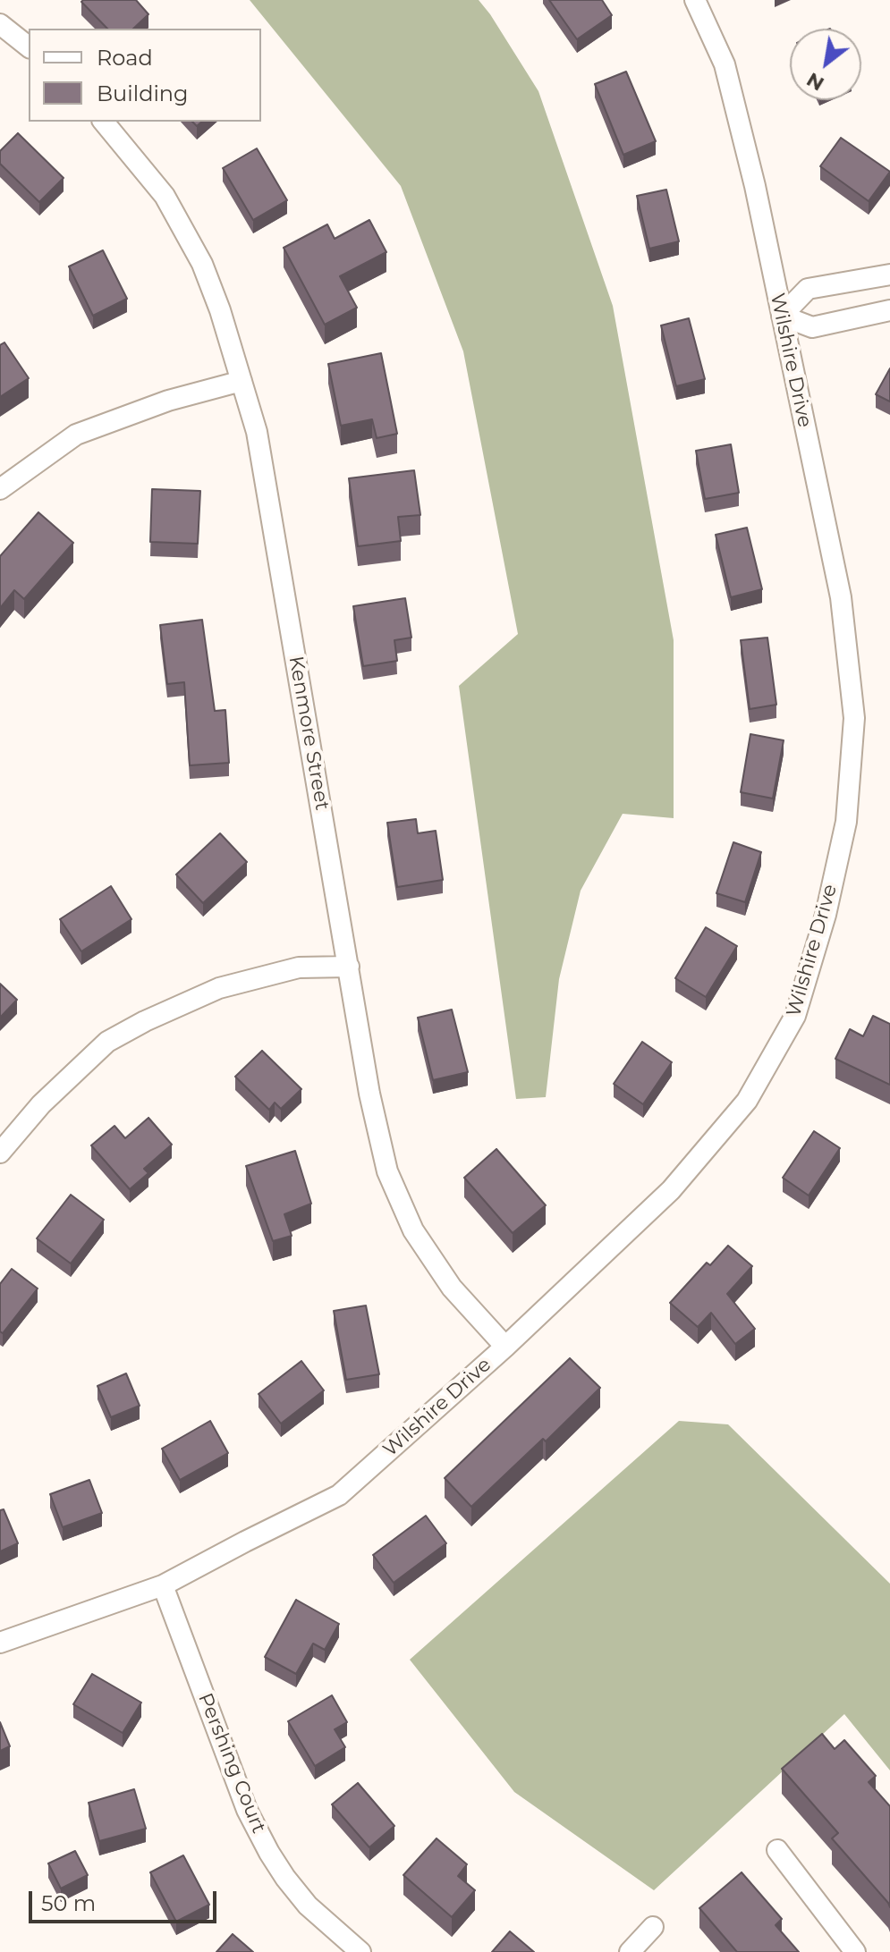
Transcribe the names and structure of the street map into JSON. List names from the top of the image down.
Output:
{
  "streets": {
    "street": ["Wilshire Drive", "Kenmore Street", "Pershing Court"]
  },
  "crossings": [
    ["Wilshire Drive", "Kenmore Street"],
    ["Wilshire Drive", "Pershing Court"]
  ],
  "legend": ["Road", "Building"],
  "scale_bar": "50 m",
  "north": "bottom left"
}
